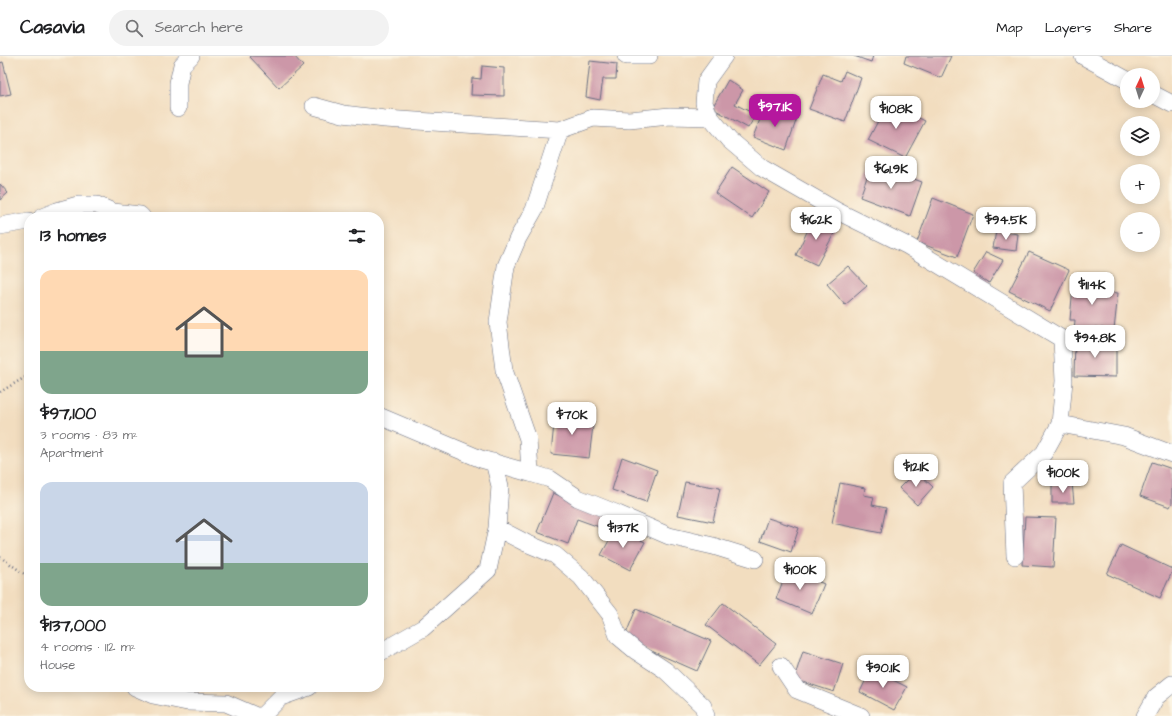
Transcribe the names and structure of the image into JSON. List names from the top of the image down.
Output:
{
  "north": "top",
  "page": {
    "header": "Casavia",
    "search": "Search here",
    "nav": ["Map", "Layers", "Share"],
    "map_buttons": ["+", "−"],
    "price": [
      "$97.1K",
      "$108K",
      "$61.9K",
      "$162K",
      "$94.5K",
      "$114K",
      "$94.8K",
      "$70K",
      "$121K",
      "$100K",
      "$137K",
      "$100K",
      "$90.1K"
    ],
    "heading": "13 homes",
    "list": [
      {
        "name": "$97,100",
        "note": "3 rooms · 83 m² · Apartment"
      },
      {
        "name": "$137,000",
        "note": "4 rooms · 112 m² · House"
      }
    ]
  }
}
